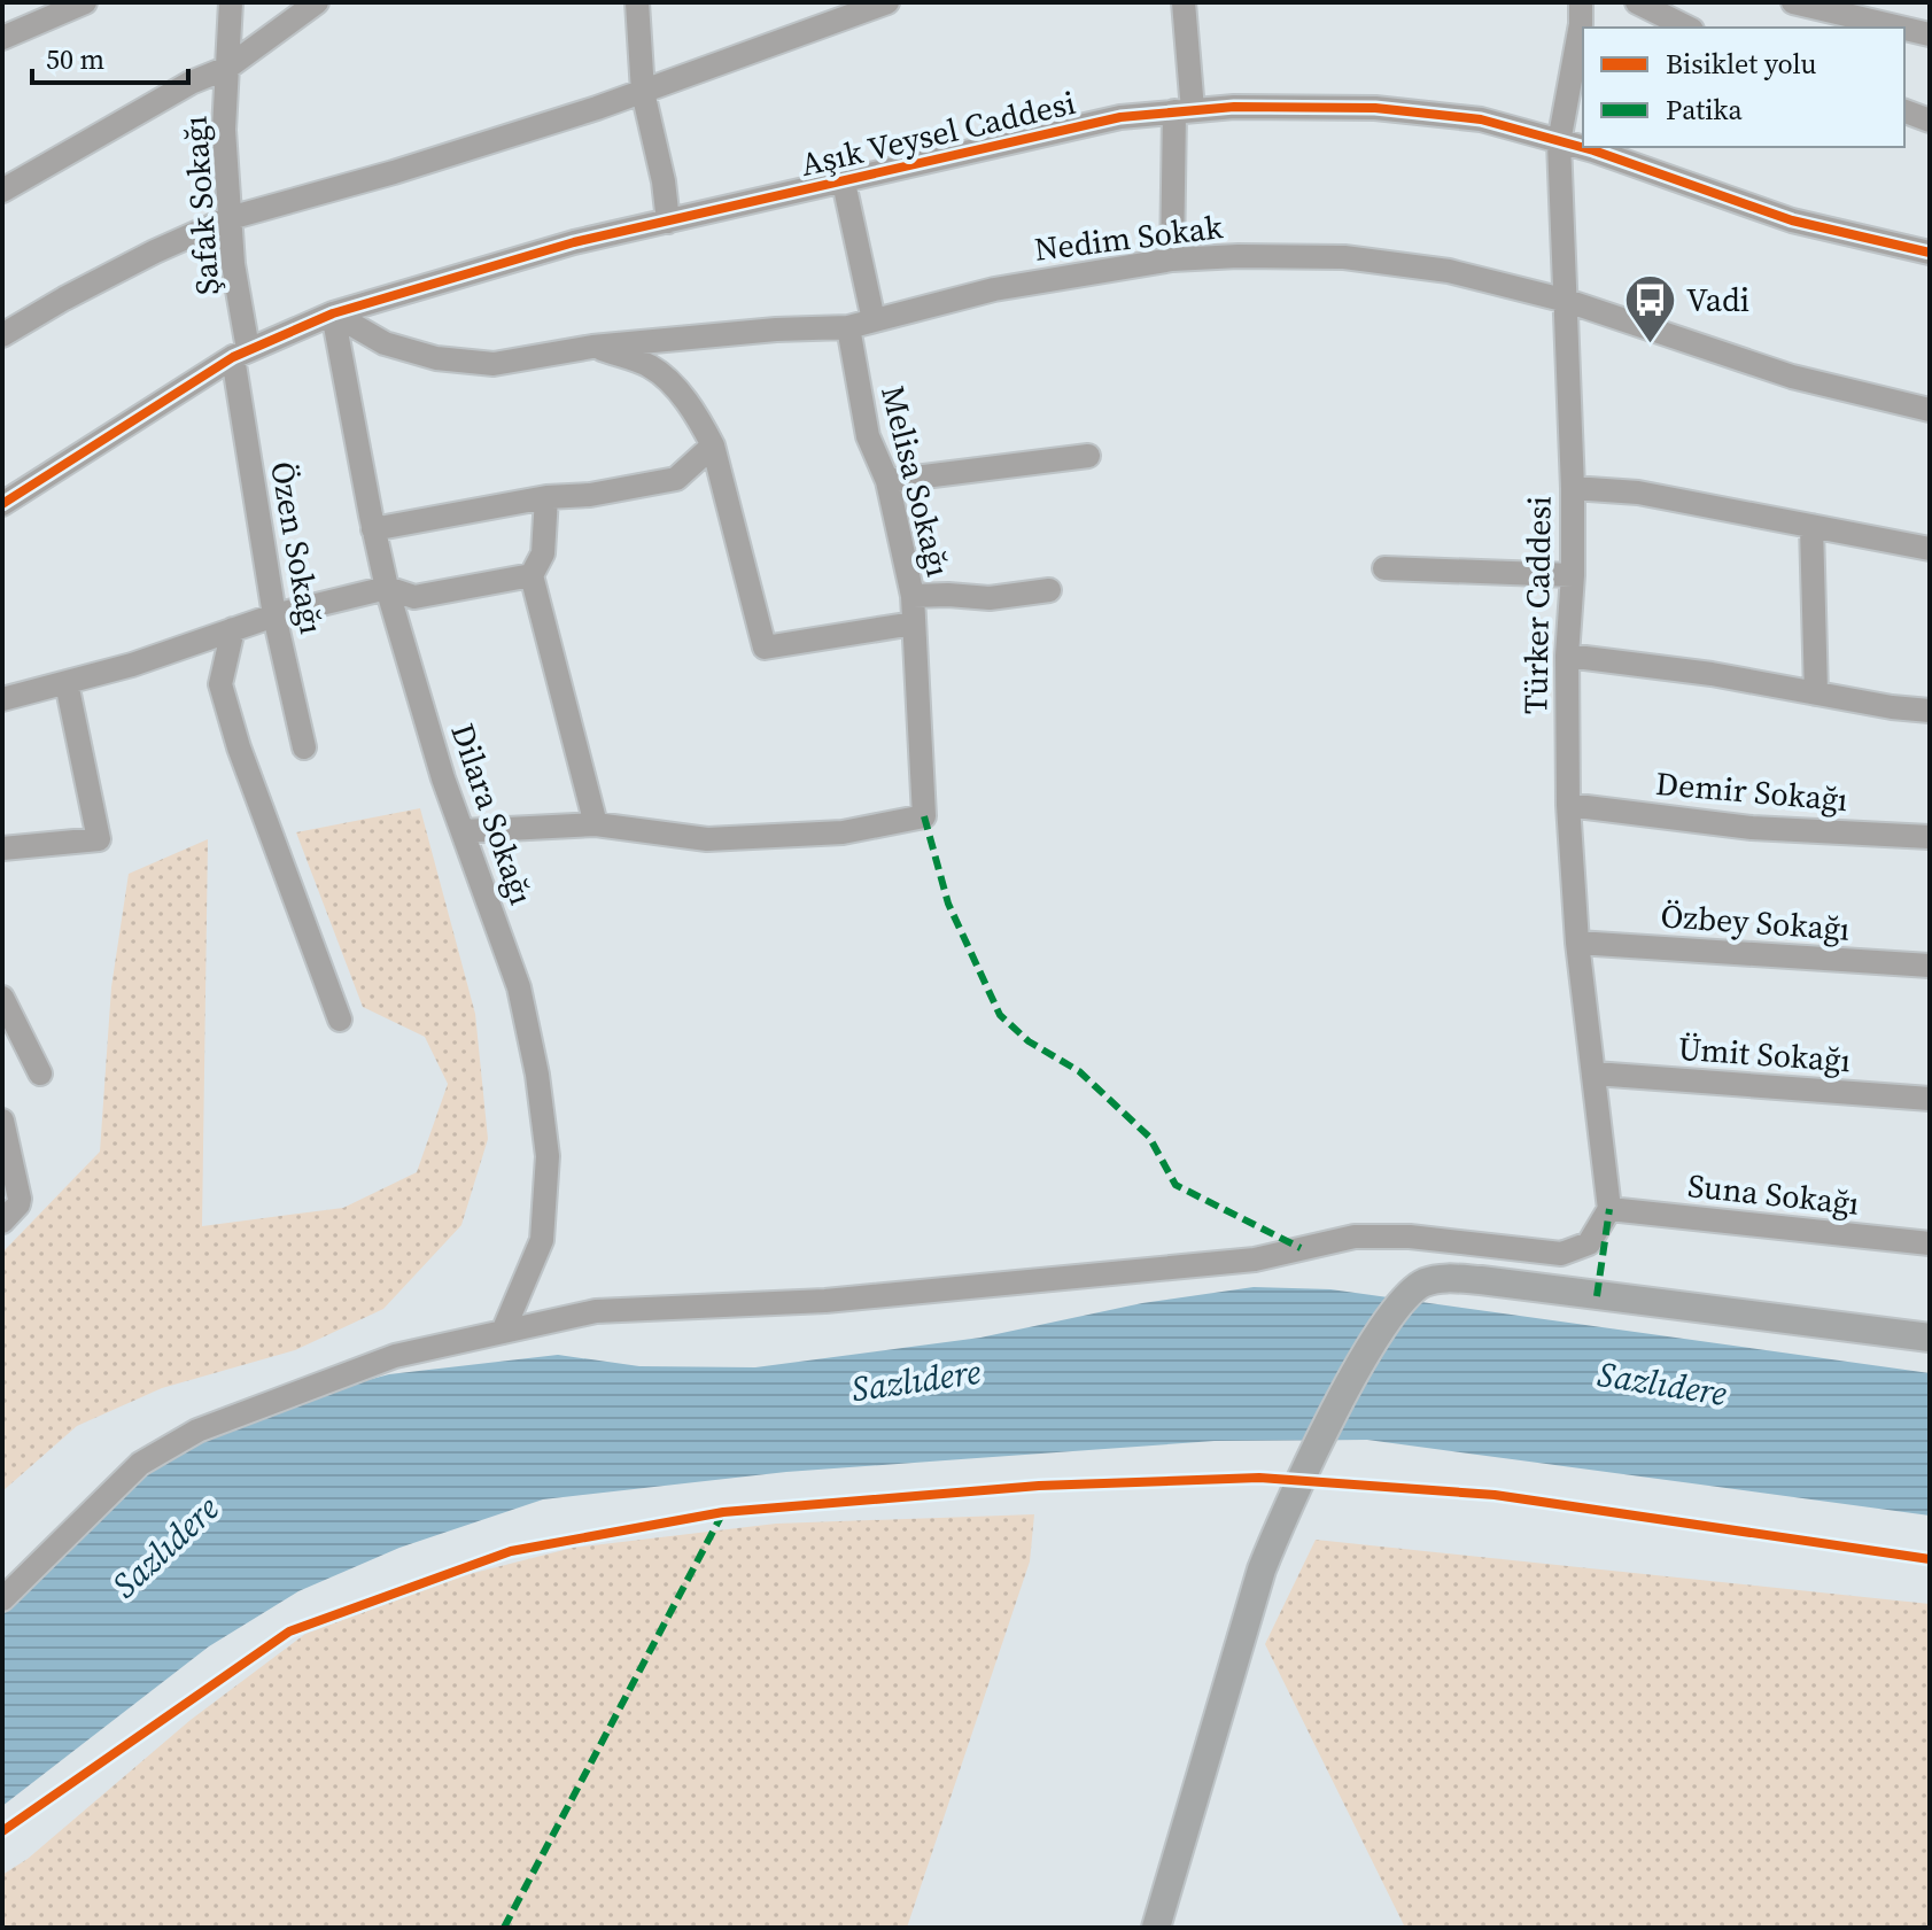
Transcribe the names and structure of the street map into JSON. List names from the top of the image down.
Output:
{
  "streets": {
    "street": [
      "Aşık Veysel Caddesi",
      "Şafak Sokağı",
      "Nedim Sokak",
      "Melisa Sokağı",
      "Özen Sokağı",
      "Türker Caddesi",
      "Demir Sokağı",
      "Dilara Sokağı",
      "Özbey Sokağı",
      "Ümit Sokağı",
      "Suna Sokağı"
    ]
  },
  "crossings": [
    ["Aşık Veysel Caddesi", "Şafak Sokağı"],
    ["Aşık Veysel Caddesi", "Nedim Sokak"],
    ["Aşık Veysel Caddesi", "Özen Sokağı"],
    ["Aşık Veysel Caddesi", "Türker Caddesi"],
    ["Aşık Veysel Caddesi", "Dilara Sokağı"],
    ["Şafak Sokağı", "Özen Sokağı"],
    ["Nedim Sokak", "Melisa Sokağı"],
    ["Nedim Sokak", "Türker Caddesi"],
    ["Nedim Sokak", "Dilara Sokağı"],
    ["Türker Caddesi", "Demir Sokağı"],
    ["Türker Caddesi", "Özbey Sokağı"],
    ["Türker Caddesi", "Ümit Sokağı"],
    ["Türker Caddesi", "Suna Sokağı"]
  ],
  "water": ["Sazlıdere"],
  "places": {
    "bus stop": ["Vadi"]
  },
  "legend": ["Bisiklet yolu", "Patika"],
  "scale_bar": "50 m"
}
